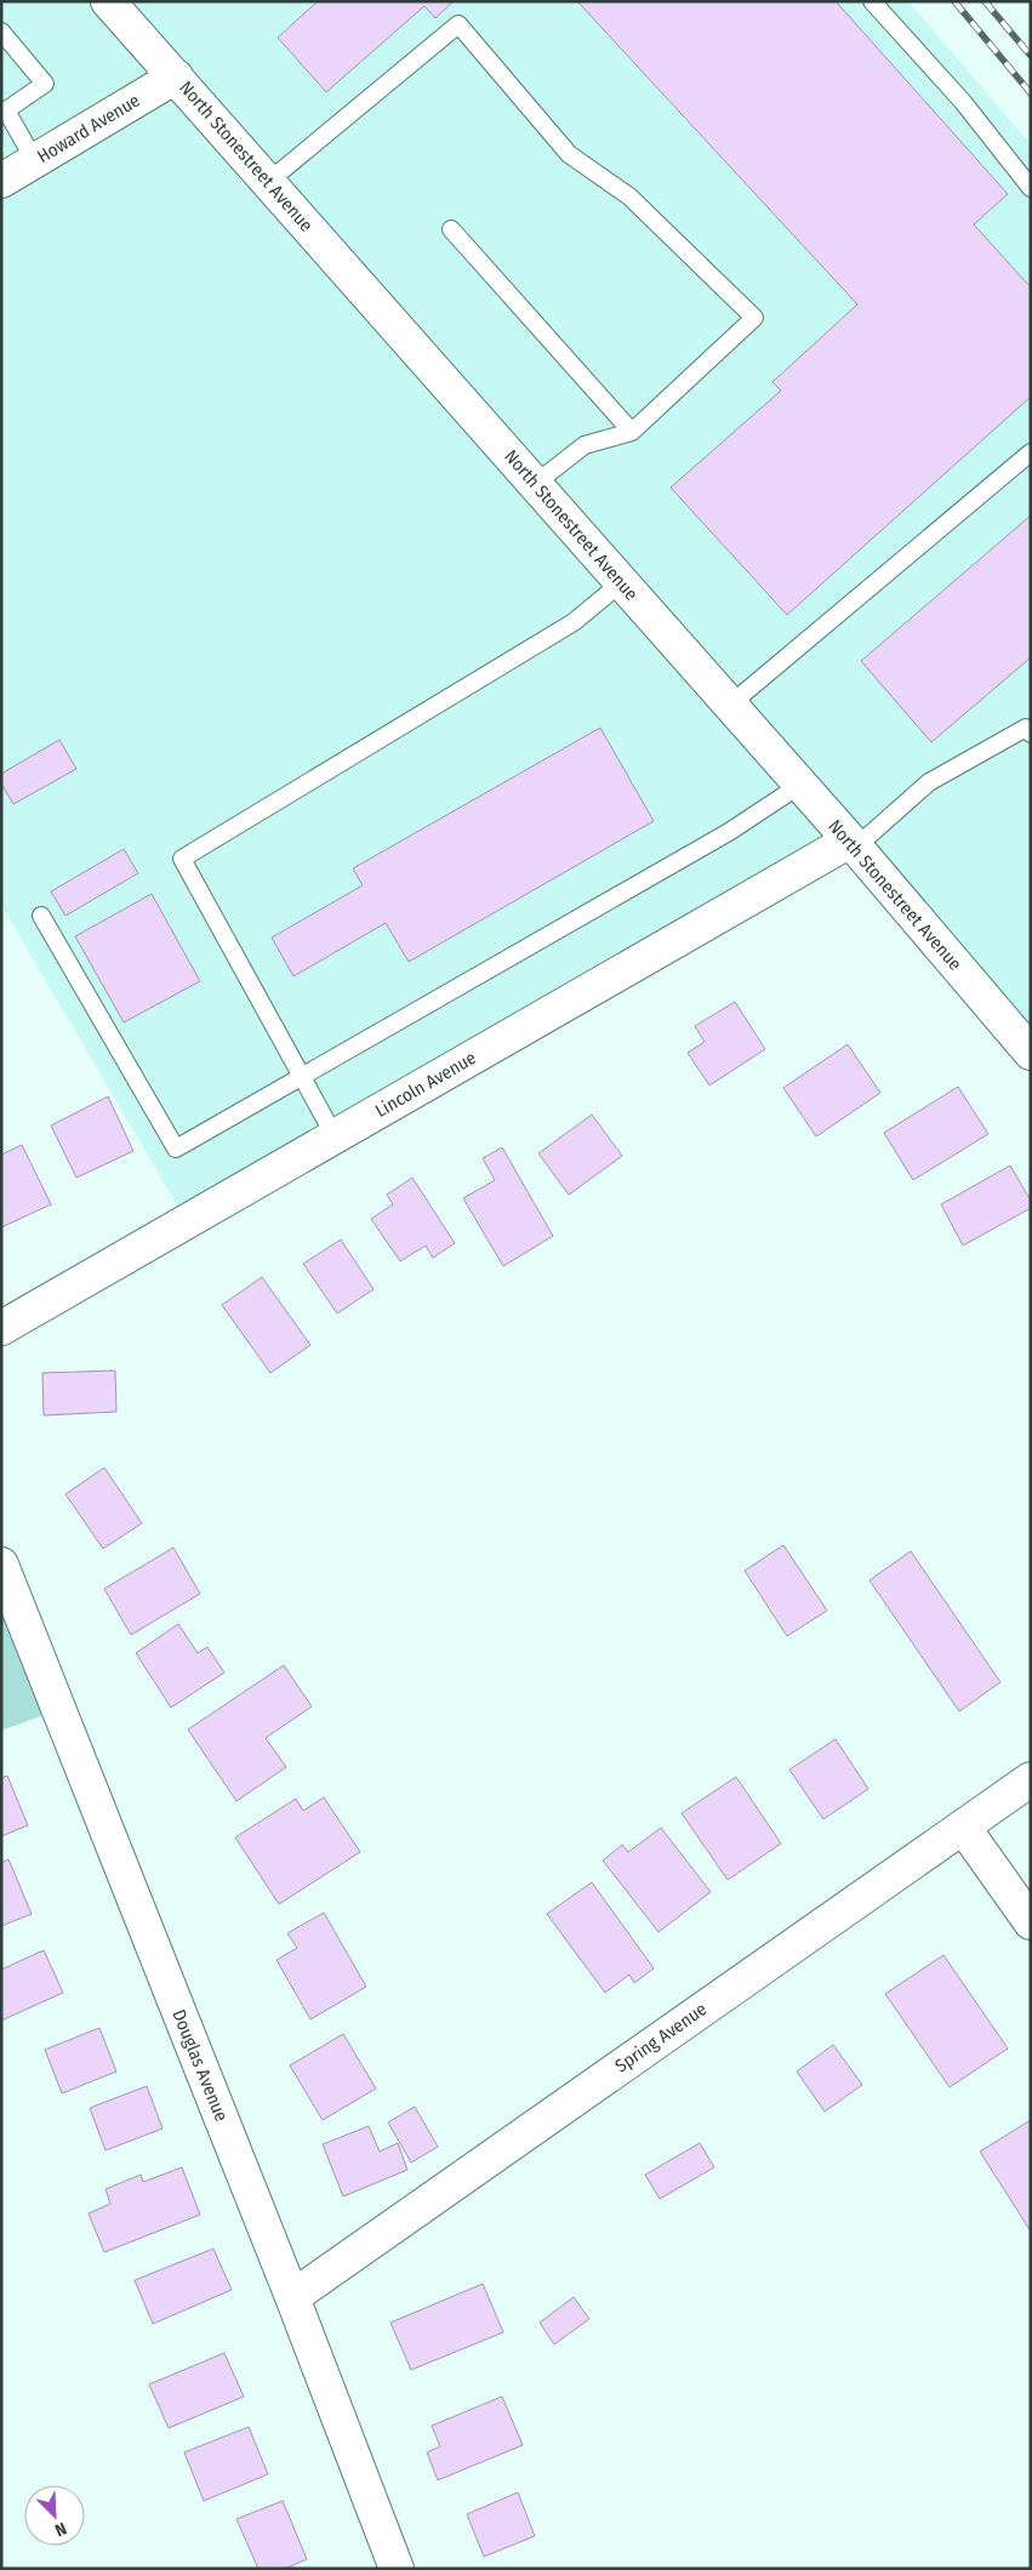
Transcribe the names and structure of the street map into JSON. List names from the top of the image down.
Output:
{
  "streets": {
    "street": [
      "Howard Avenue",
      "North Stonestreet Avenue",
      "Lincoln Avenue",
      "Spring Avenue",
      "Douglas Avenue"
    ]
  },
  "crossings": [
    ["Howard Avenue", "North Stonestreet Avenue"],
    ["North Stonestreet Avenue", "Lincoln Avenue"],
    ["Spring Avenue", "Douglas Avenue"]
  ],
  "north": "bottom right"
}
